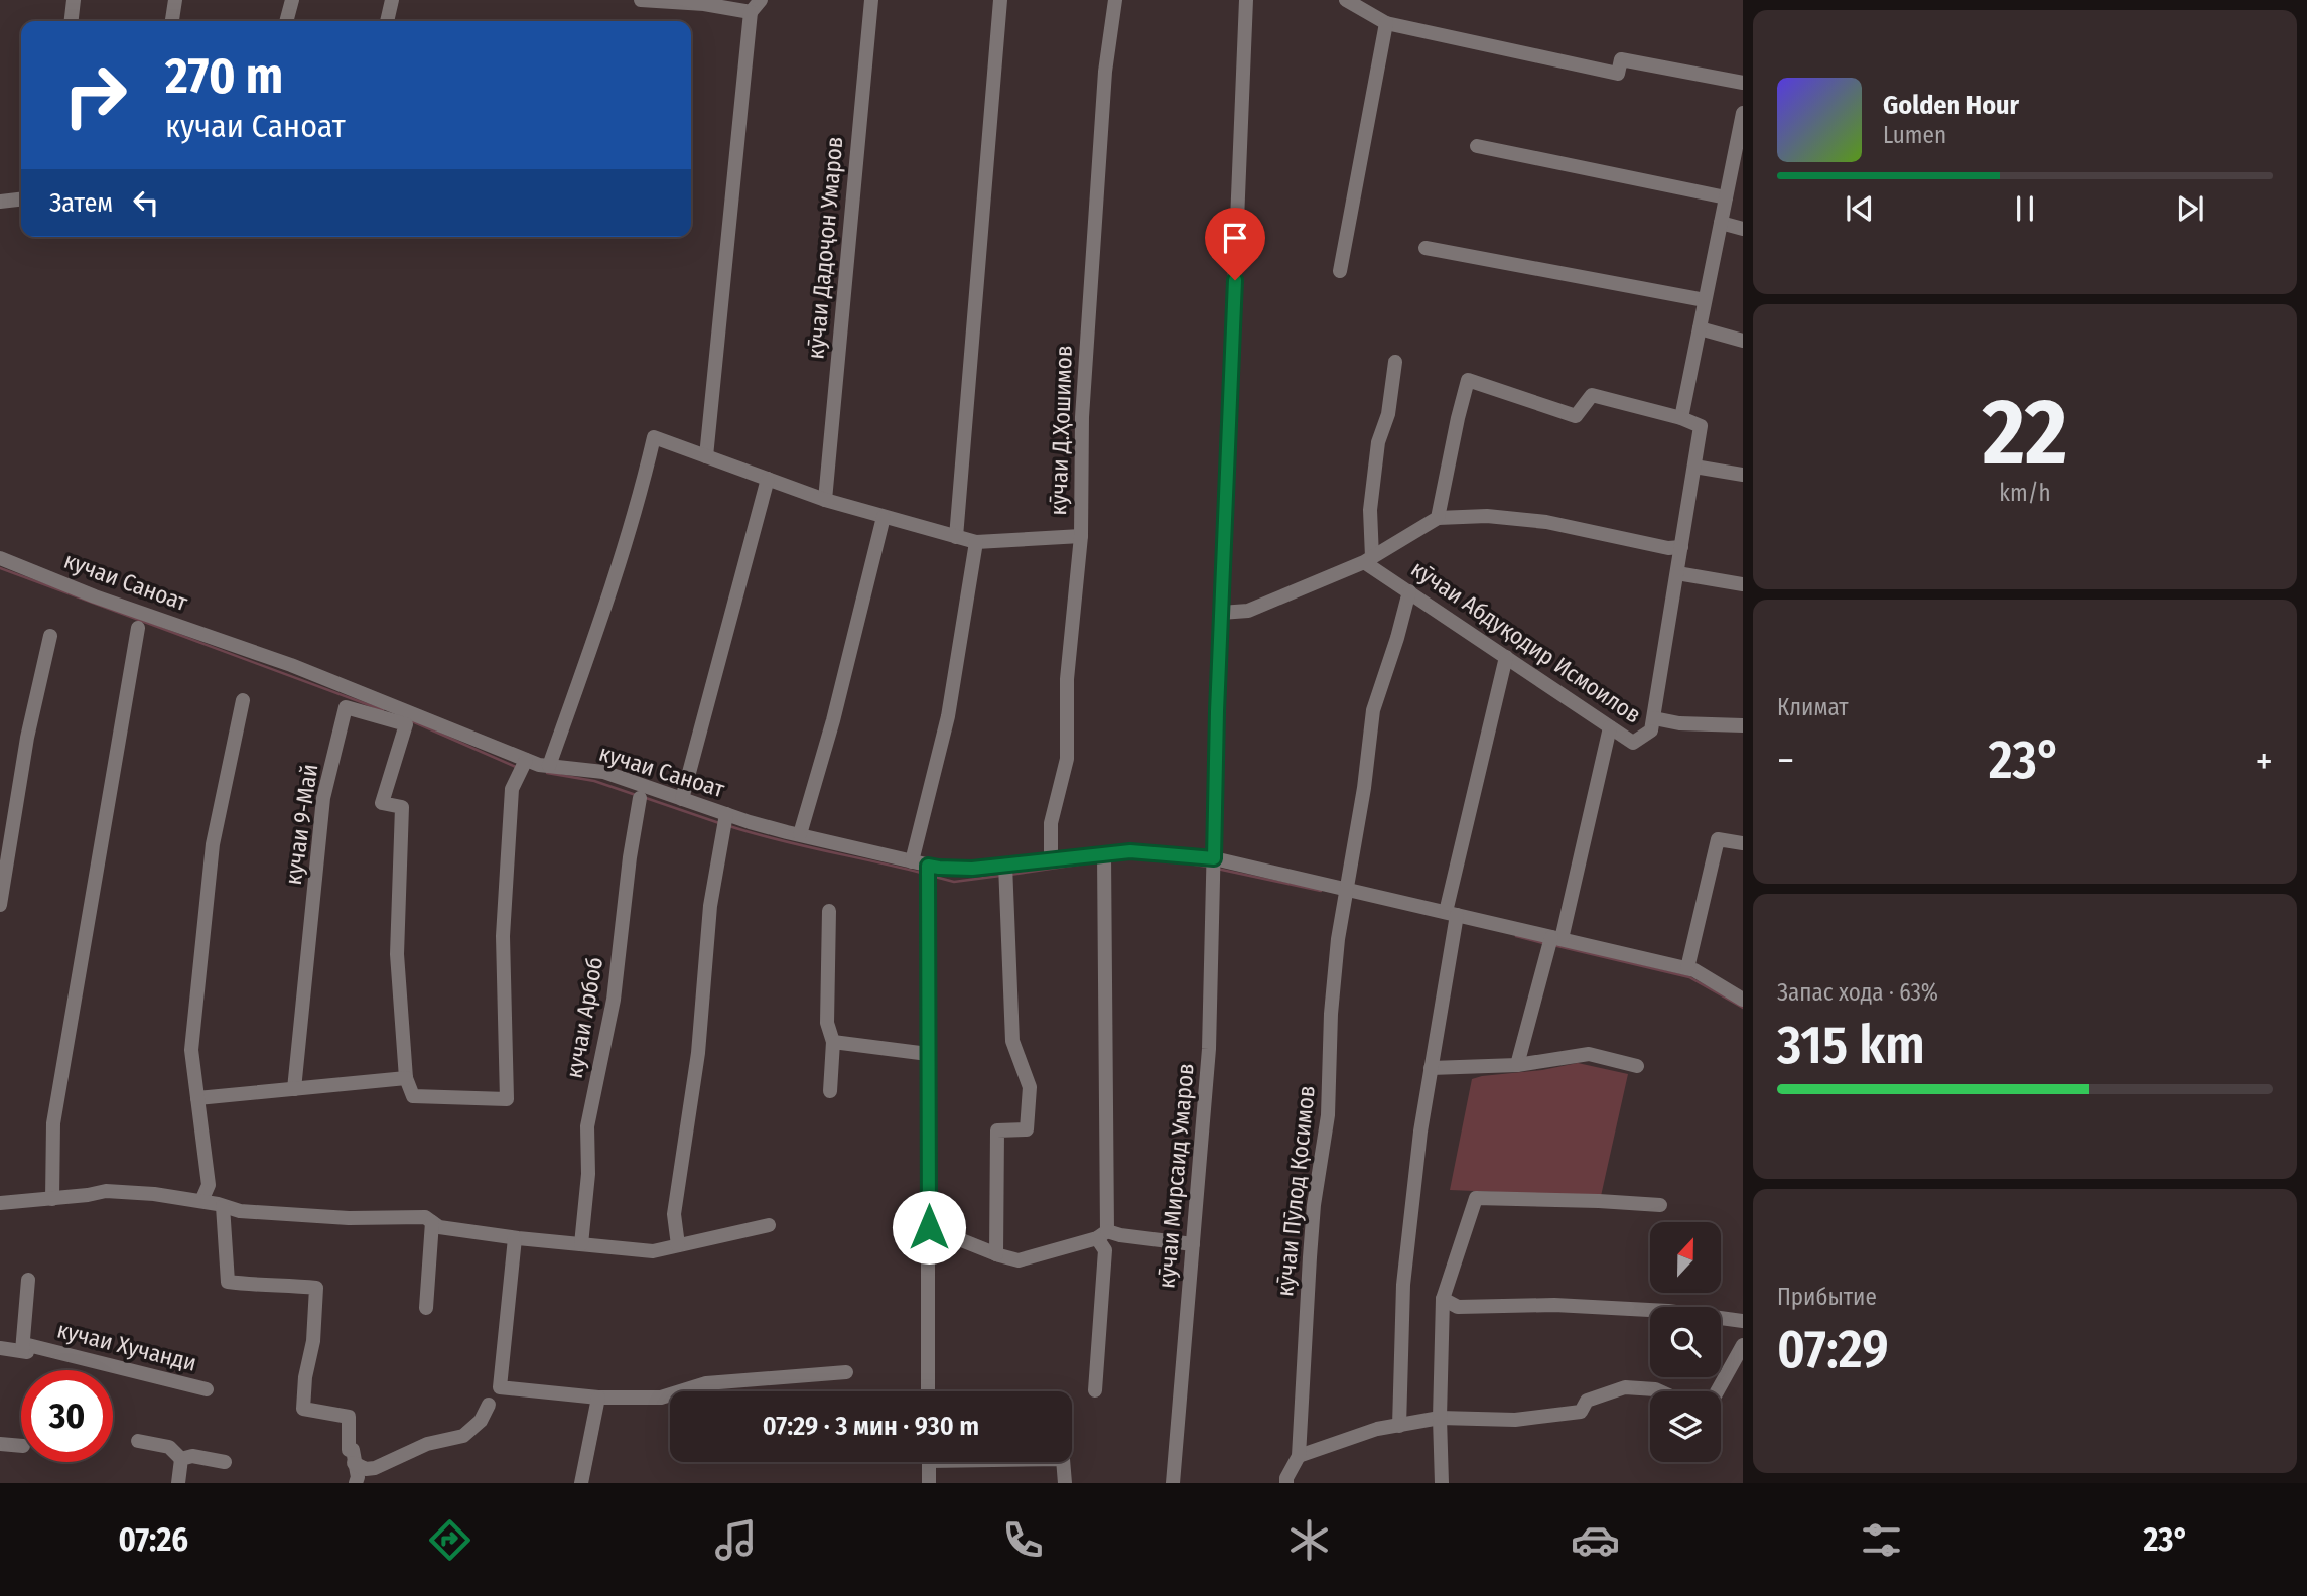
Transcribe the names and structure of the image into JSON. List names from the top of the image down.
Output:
{
  "streets": {
    "street": [
      "кӯчаи Дадоҷон Умаров",
      "кӯчаи Д.Ҳошимов",
      "кучаи Саноат",
      "кӯчаи Абдуқодир Исмоилов",
      "кучаи 9-Май",
      "кучаи Арбоб",
      "кӯчаи Мирсаид Умаров",
      "кӯчаи Пӯлод Қосимов",
      "кучаи Хучанди"
    ]
  },
  "crossings": [
    ["кӯчаи Д.Ҳошимов", "кучаи Саноат"],
    ["кучаи Саноат", "кӯчаи Мирсаид Умаров"],
    ["кучаи Саноат", "кӯчаи Пӯлод Қосимов"],
    ["кӯчаи Абдуқодир Исмоилов", "кӯчаи Мирсаид Умаров"],
    ["кӯчаи Абдуқодир Исмоилов", "кӯчаи Пӯлод Қосимов"]
  ],
  "north": "top",
  "page": {
    "turn": ["270 m", "кучаи Саноат"],
    "song": ["Golden Hour", "Lumen"],
    "then": "Затем",
    "tile": [
      ["22", "km/h"],
      "Климат",
      ["Запас хода · 63%", "315 km"],
      ["Прибытие", "07:29"]
    ],
    "heat": ["−", "23°", "+"],
    "limit": "30",
    "trip": "07:29 · 3 мин · 930 m",
    "tabs": ["07:26", "23°"]
  }
}
